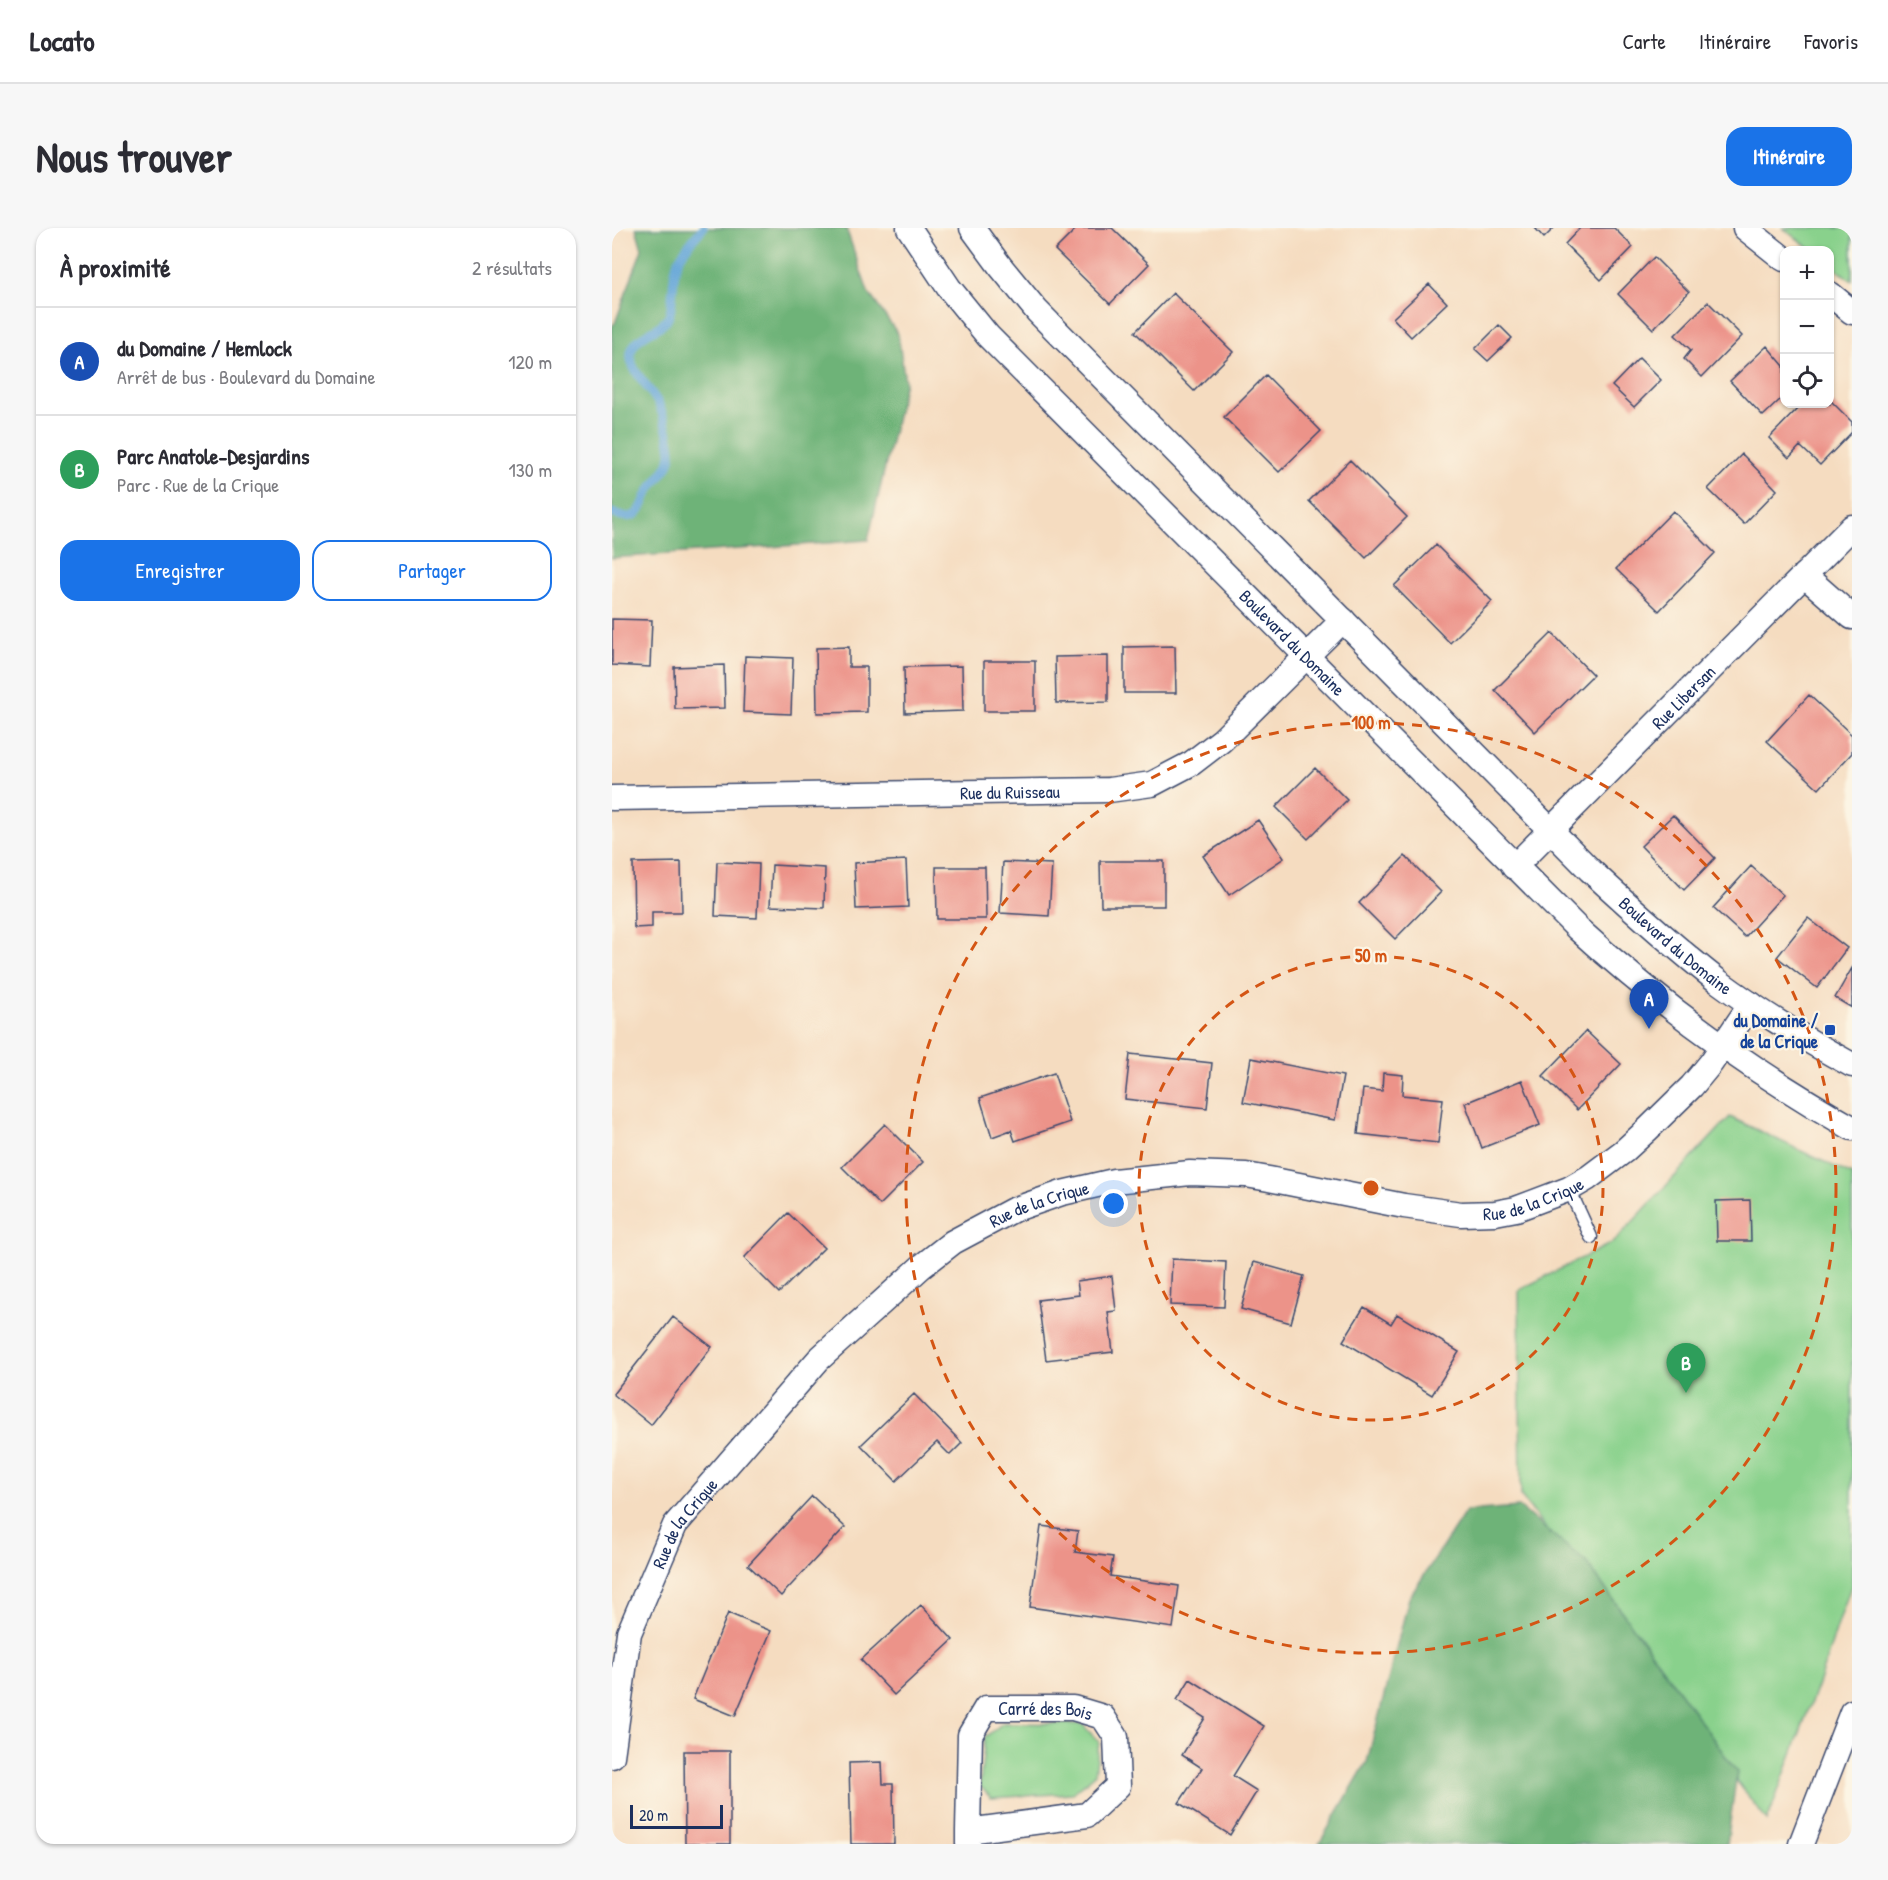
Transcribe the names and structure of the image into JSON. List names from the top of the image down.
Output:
{
  "streets": {
    "street": [
      "Boulevard du Domaine",
      "Rue Libersan",
      "Rue du Ruisseau",
      "Rue de la Crique",
      "Carré des Bois"
    ]
  },
  "crossings": [
    ["Boulevard du Domaine", "Rue Libersan"],
    ["Boulevard du Domaine", "Rue du Ruisseau"],
    ["Boulevard du Domaine", "Rue de la Crique"]
  ],
  "places": {
    "transit": ["du Domaine / de la Crique"]
  },
  "scale_bar": "20 m",
  "page": {
    "header": "Locato",
    "nav": ["Carte", "Itinéraire", "Favoris"],
    "buttons": [
      "Itinéraire",
      ["Enregistrer", "Partager"]
    ],
    "title": "Nous trouver",
    "heading": ["À proximité", "2 résultats"],
    "map_buttons": ["+", "−"],
    "list": [
      {
        "mark": "A",
        "name": "du Domaine / Hemlock",
        "note": "Arrêt de bus · Boulevard du Domaine",
        "value": "120 m"
      },
      {
        "mark": "B",
        "name": "Parc Anatole-Desjardins",
        "note": "Parc · Rue de la Crique",
        "value": "130 m"
      }
    ],
    "pins": ["A", "B"],
    "scale": "20 m"
  },
  "rings": ["100 m", "50 m"]
}
